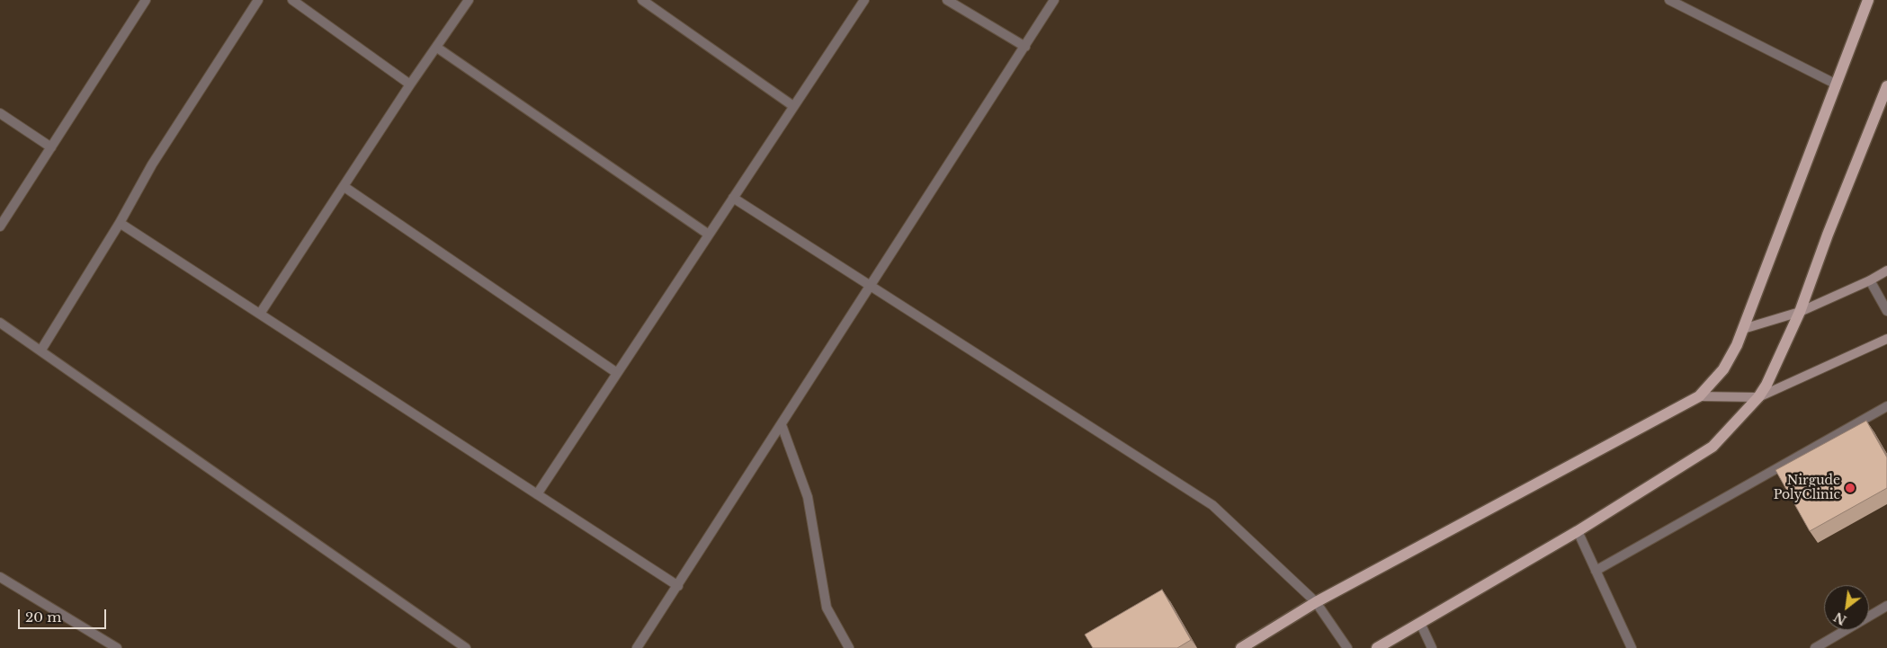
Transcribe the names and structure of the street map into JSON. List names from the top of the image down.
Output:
{
  "places": ["Nirgude PolyClinic"],
  "scale_bar": "20 m",
  "north": "bottom left"
}
